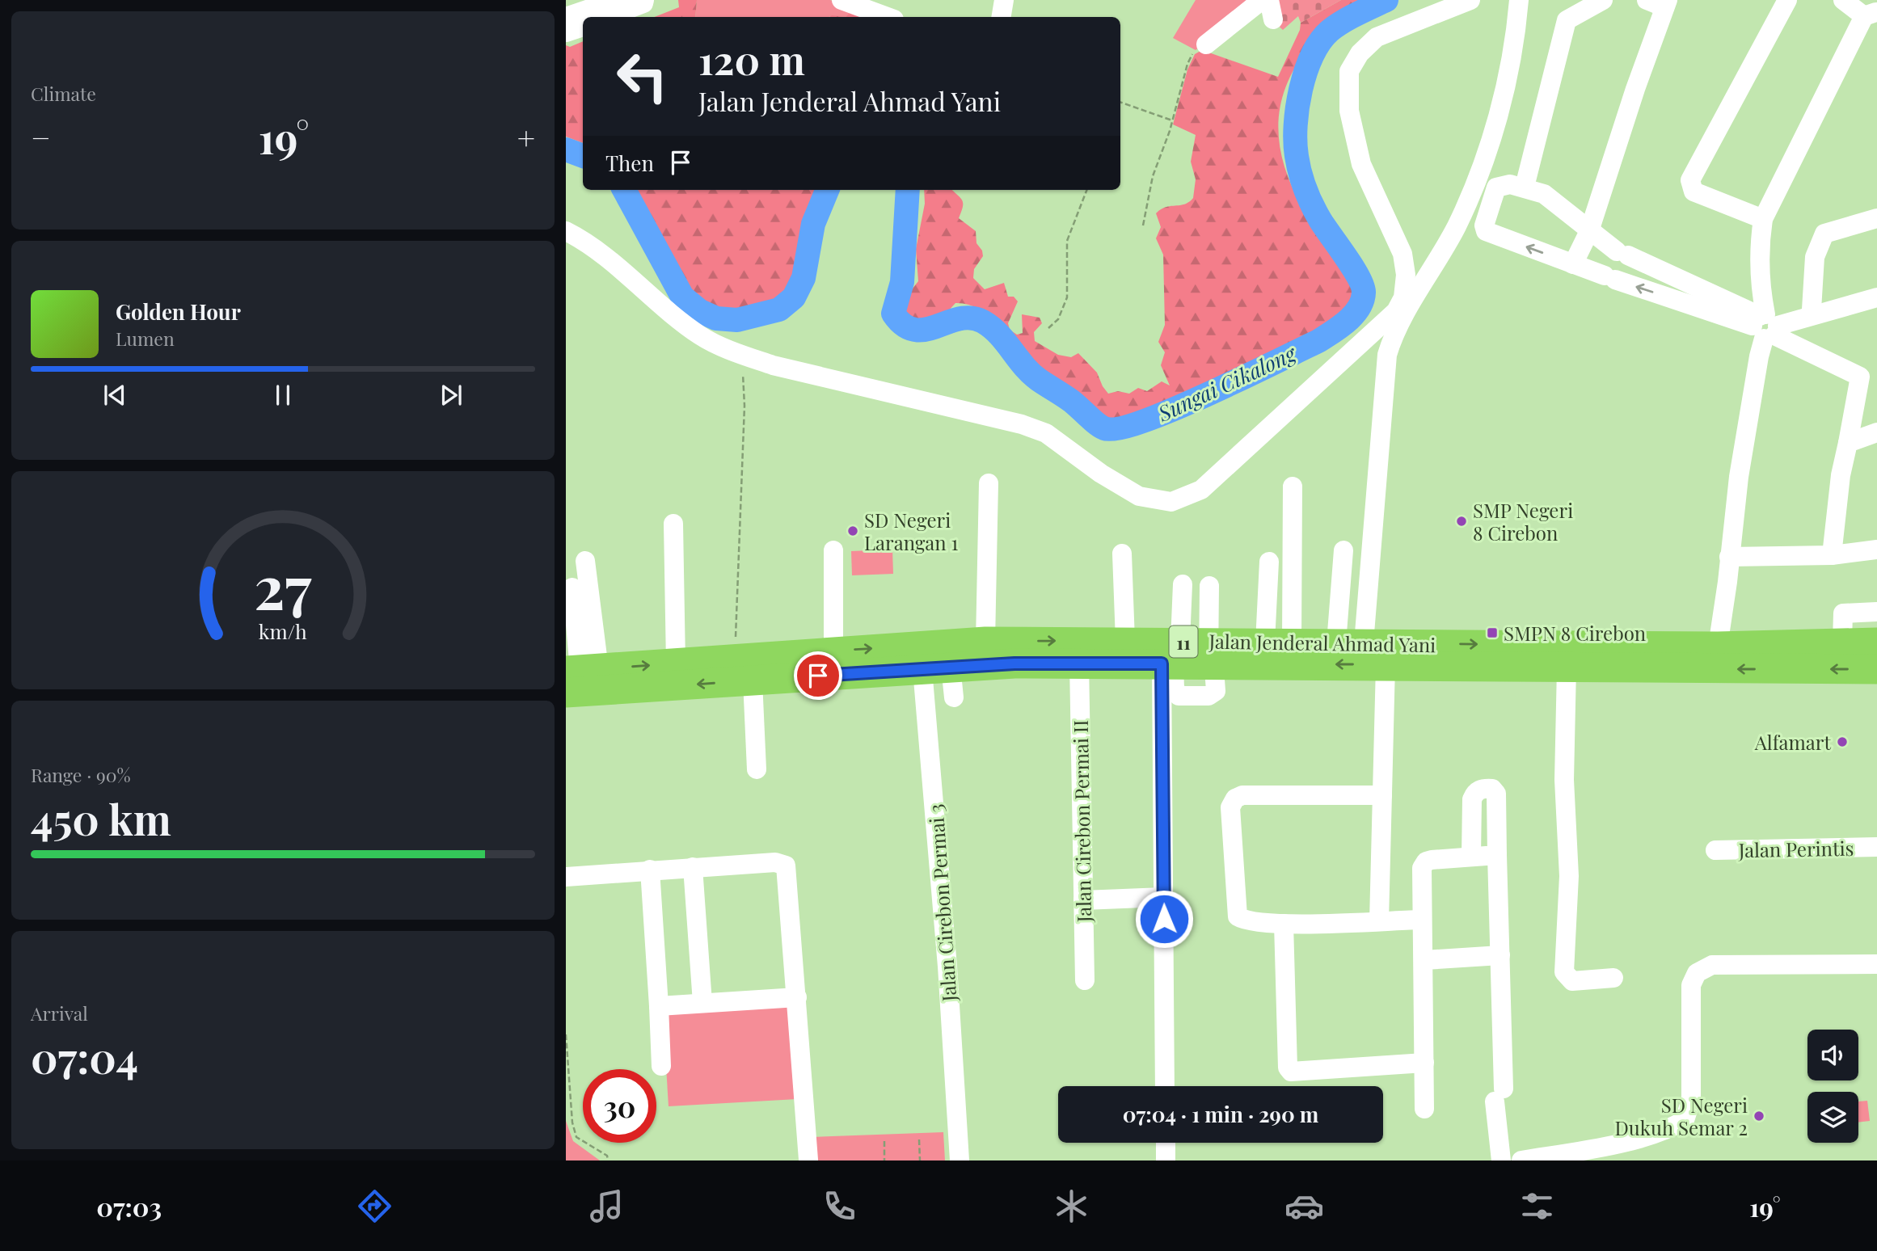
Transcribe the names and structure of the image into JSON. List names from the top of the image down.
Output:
{
  "streets": {
    "highway": ["11", "Jalan Jenderal Ahmad Yani"],
    "street": ["Jalan Cirebon Permai II", "Jalan Perintis", "Jalan Cirebon Permai 3"]
  },
  "crossings": [
    ["Jalan Jenderal Ahmad Yani", "Jalan Cirebon Permai II"],
    ["Jalan Jenderal Ahmad Yani", "Jalan Cirebon Permai 3"]
  ],
  "water": ["Sungai Cikalong"],
  "places": {
    "other": [
      "SMP Negeri 8 Cirebon",
      "SD Negeri Larangan 1",
      "Alfamart",
      "SD Negeri Dukuh Semar 2"
    ],
    "transit": ["SMPN 8 Cirebon"]
  },
  "page": {
    "tile": [
      "Climate",
      ["Range · 90%", "450 km"],
      ["Arrival", "07:04"]
    ],
    "turn": ["120 m", "Jalan Jenderal Ahmad Yani"],
    "heat": ["−", "19°", "+"],
    "then": "Then",
    "song": ["Golden Hour", "Lumen"],
    "limit": "30",
    "trip": "07:04 · 1 min · 290 m",
    "tabs": ["07:03", "19°"],
    "gauge": ["27", "km/h"]
  }
}
